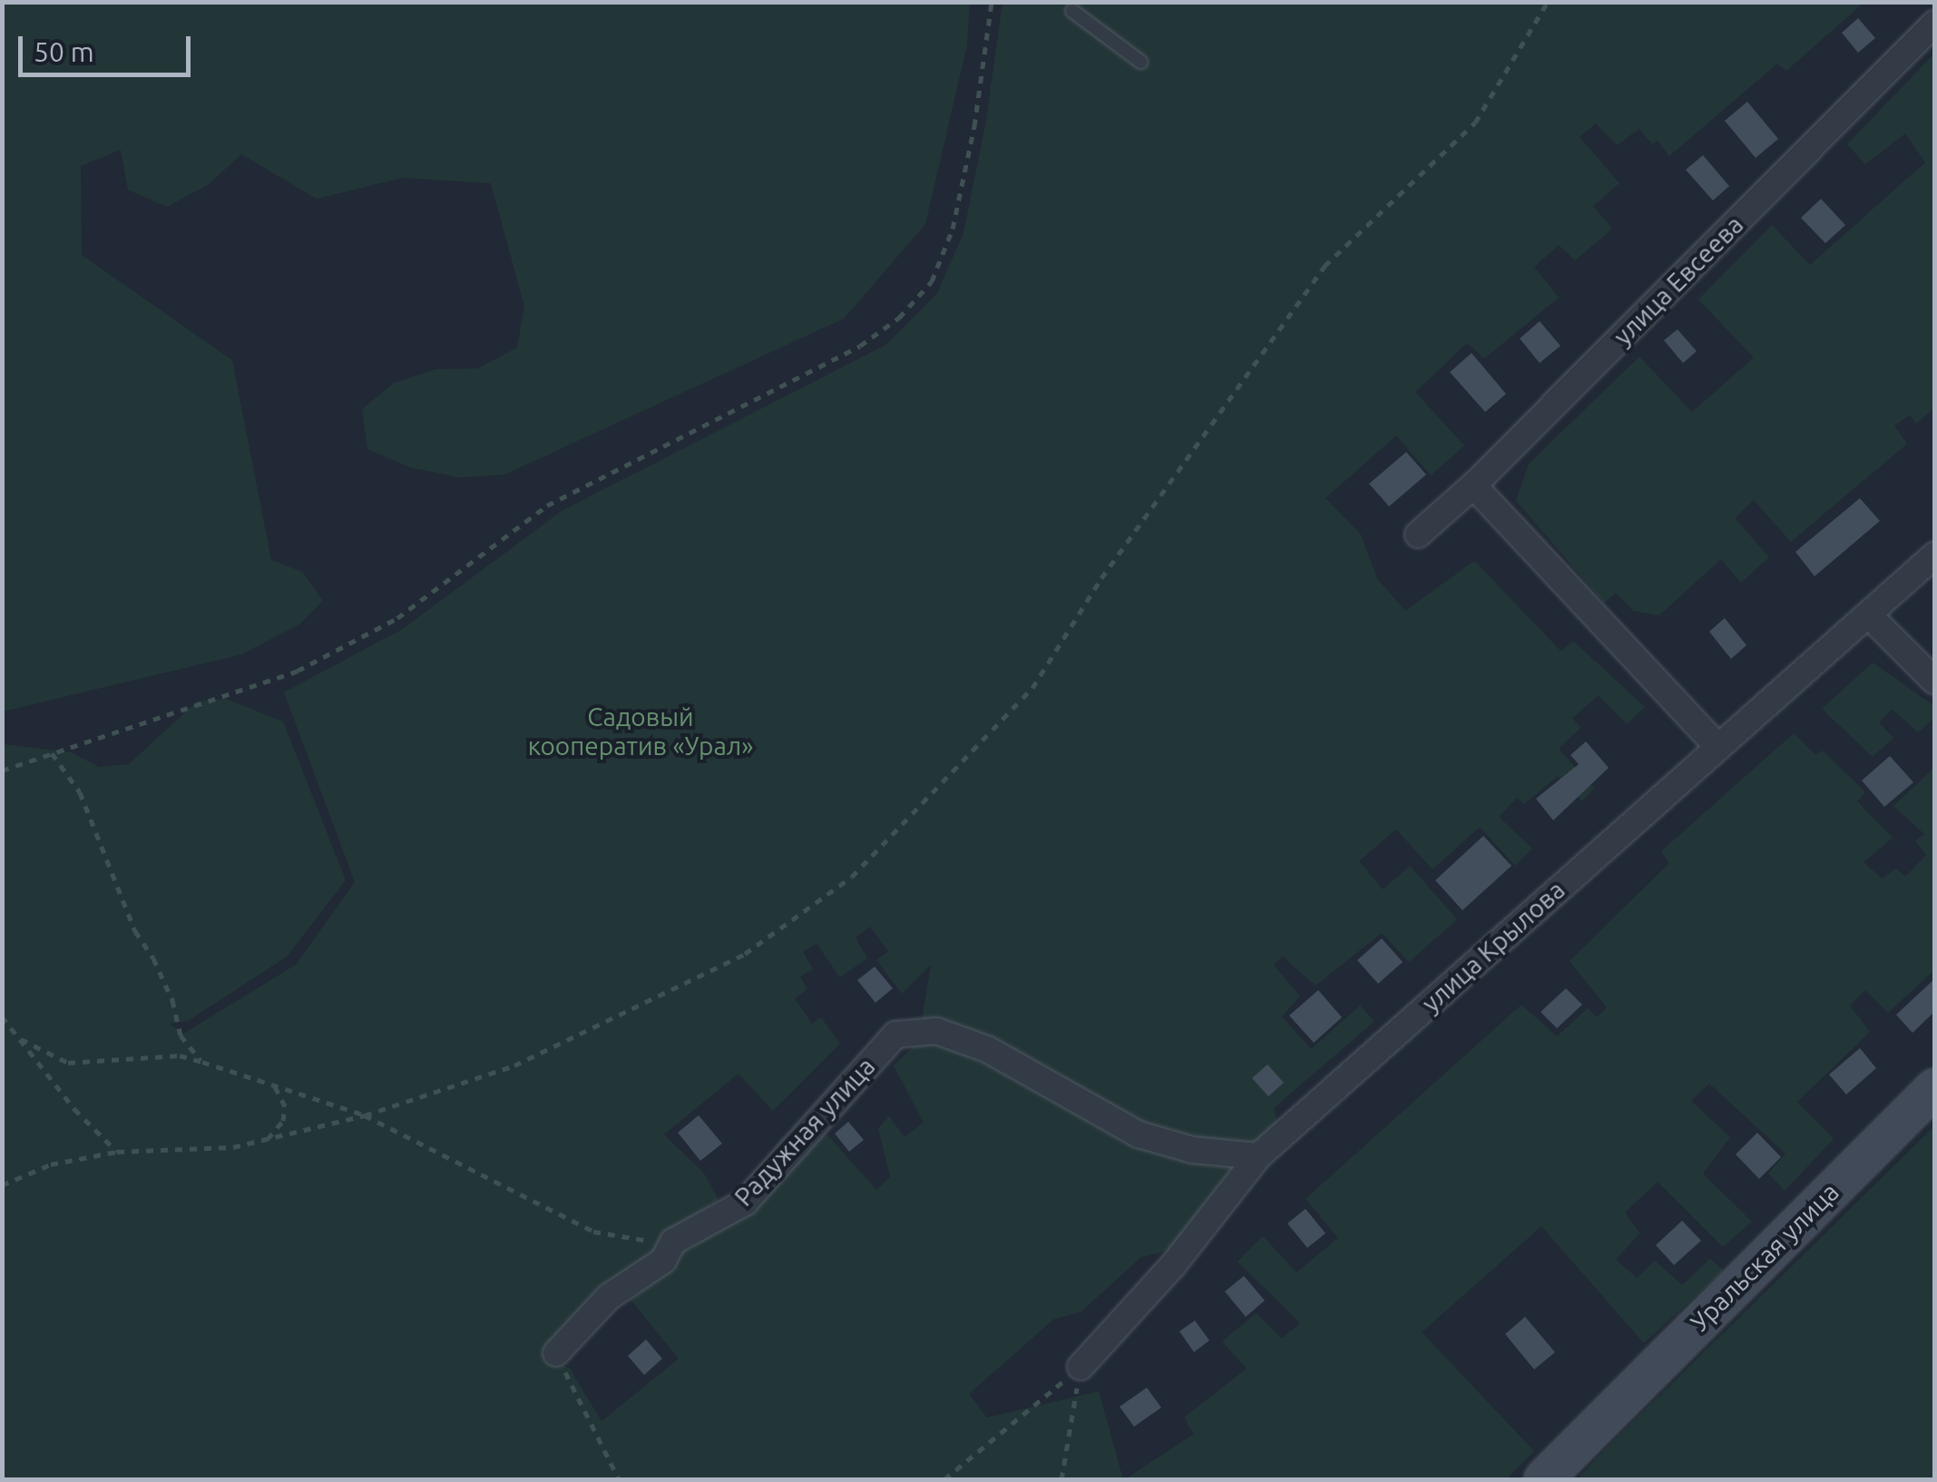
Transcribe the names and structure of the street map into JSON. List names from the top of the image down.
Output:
{
  "streets": {
    "main road": ["Уральская улица"],
    "street": ["улица Евсеева", "улица Крылова", "Радужная улица"]
  },
  "crossings": [
    ["улица Крылова", "Радужная улица"]
  ],
  "parks": ["Садовый кооператив «Урал»"],
  "scale_bar": "50 m"
}
